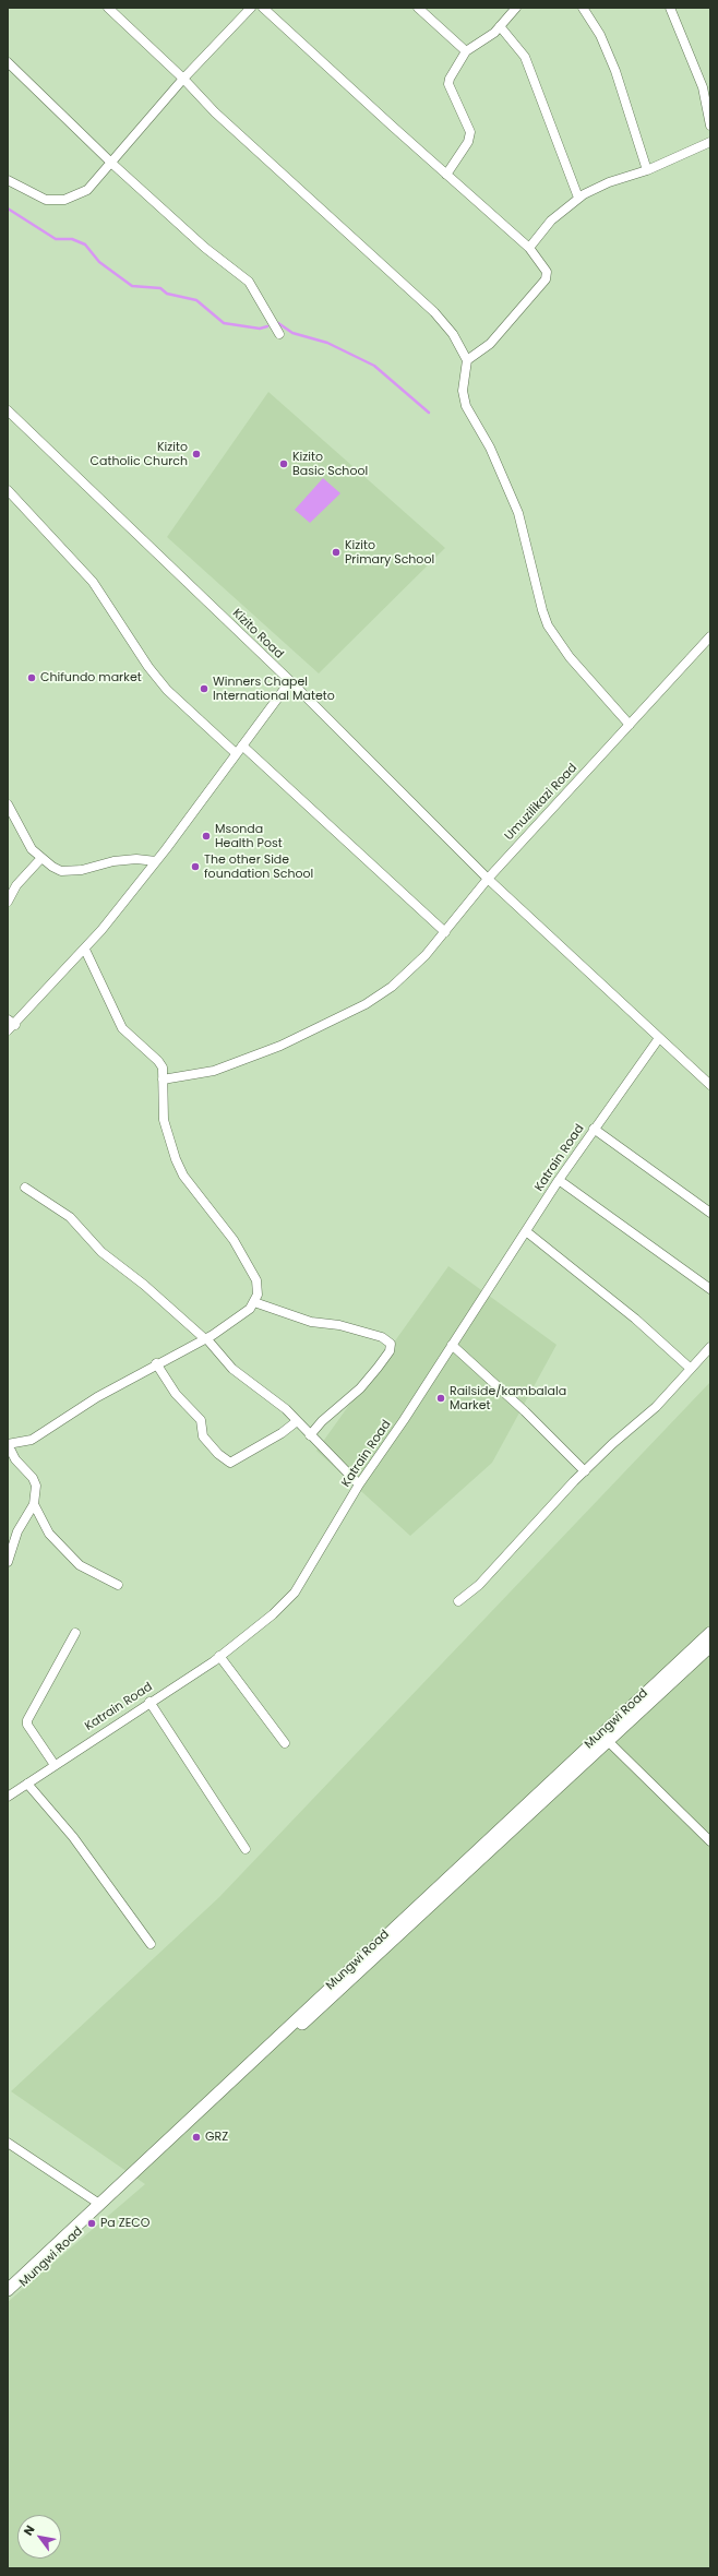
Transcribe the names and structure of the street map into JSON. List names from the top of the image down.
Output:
{
  "streets": {
    "main road": ["Mungwi Road"],
    "street": ["Kizito Road", "Umuzilikazi Road", "Katrain Road"]
  },
  "crossings": [
    ["Kizito Road", "Umuzilikazi Road"],
    ["Kizito Road", "Katrain Road"]
  ],
  "places": [
    "Kizito Catholic Church",
    "Kizito Basic School",
    "Kizito Primary School",
    "Chifundo market",
    "Winners Chapel International Mateto",
    "Msonda Health Post",
    "The other Side foundation School",
    "Railside/kambalala Market",
    "GRZ",
    "Pa ZECO"
  ],
  "north": "top left"
}
